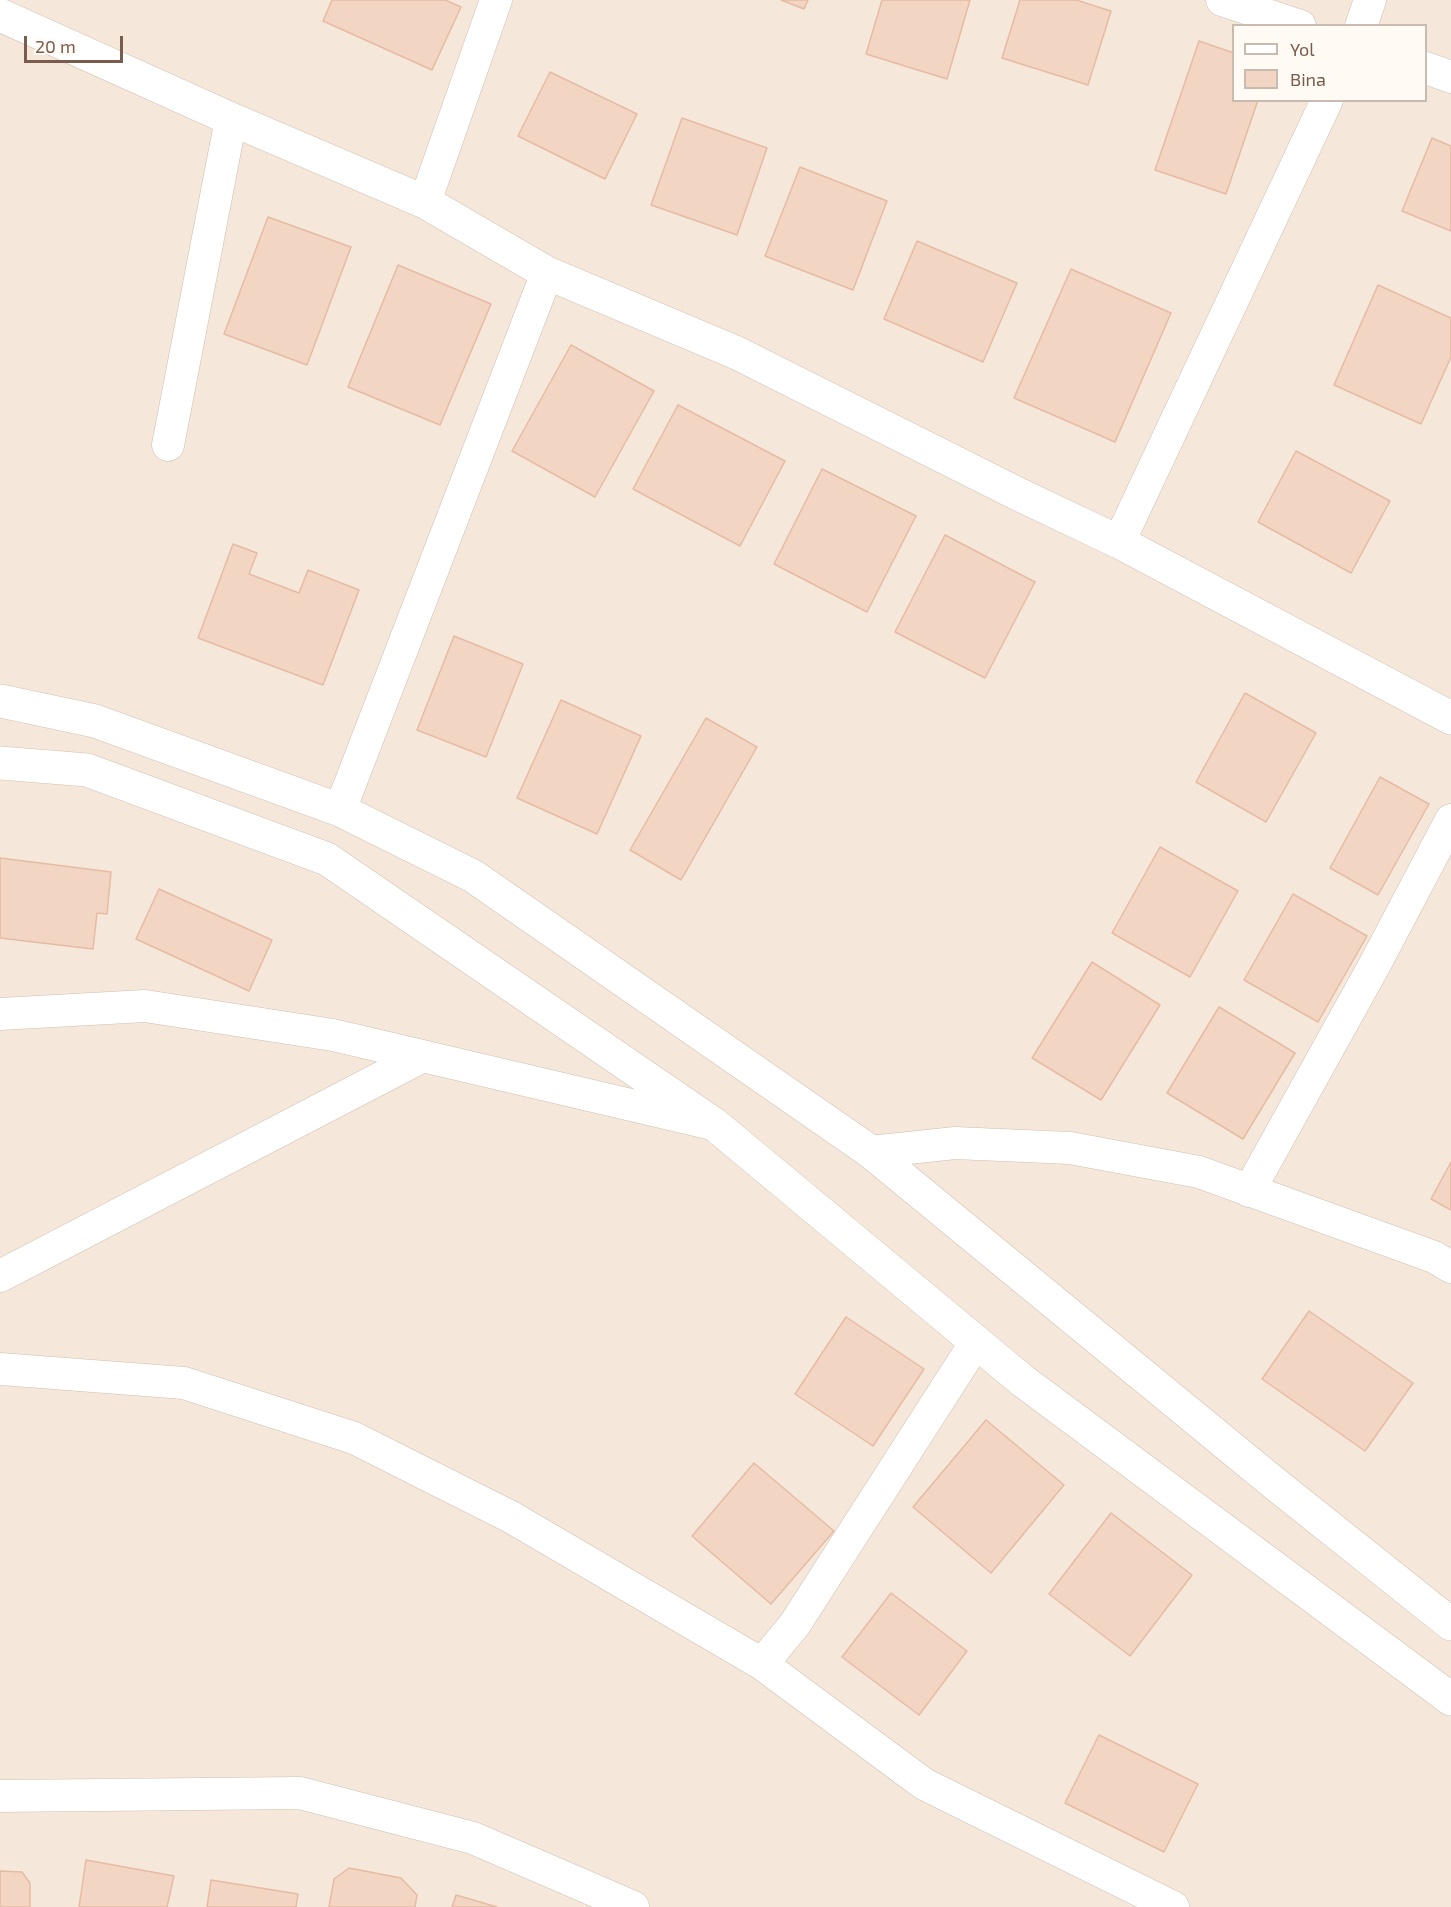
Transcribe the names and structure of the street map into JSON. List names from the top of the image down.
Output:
{
  "legend": ["Yol", "Bina"],
  "scale_bar": "20 m"
}
